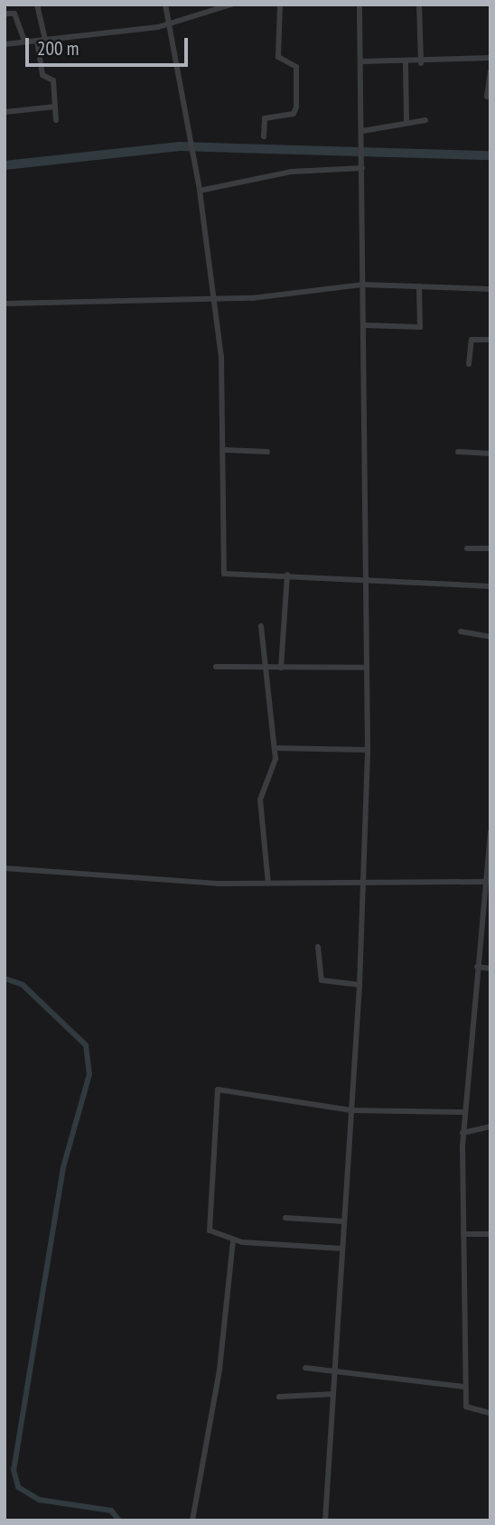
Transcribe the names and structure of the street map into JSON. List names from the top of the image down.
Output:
{
  "scale_bar": "200 m"
}
